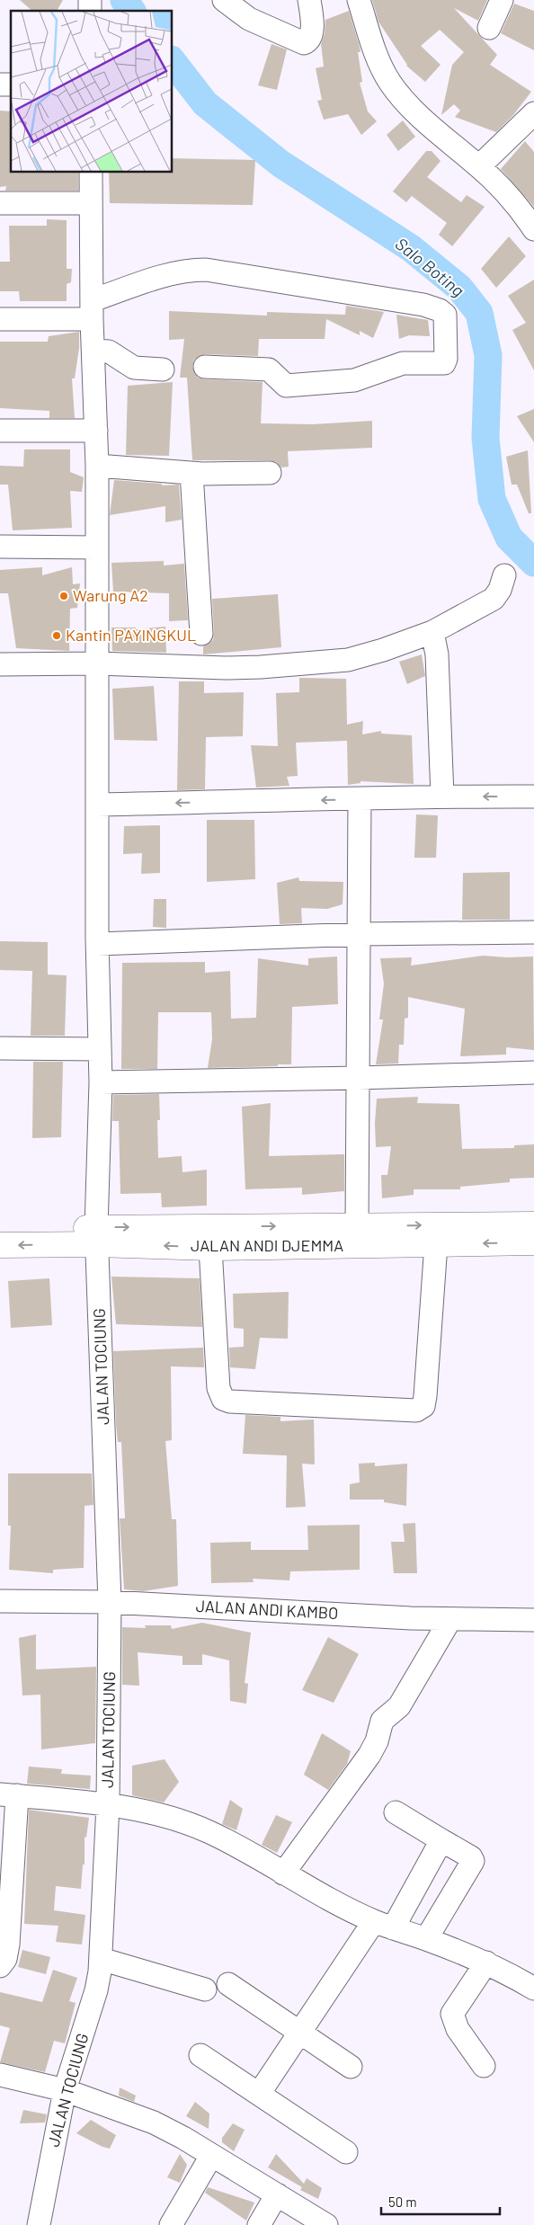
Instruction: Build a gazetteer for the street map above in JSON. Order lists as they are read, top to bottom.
{
  "streets": {
    "highway": ["JALAN ANDI DJEMMA"],
    "street": ["JALAN TOCIUNG", "JALAN ANDI KAMBO"]
  },
  "crossings": [
    ["JALAN ANDI DJEMMA", "JALAN TOCIUNG"],
    ["JALAN TOCIUNG", "JALAN ANDI KAMBO"]
  ],
  "water": ["Salo Boting"],
  "places": ["Warung A2", "Kantin PAYINGKUL"],
  "scale_bar": "50 m"
}
